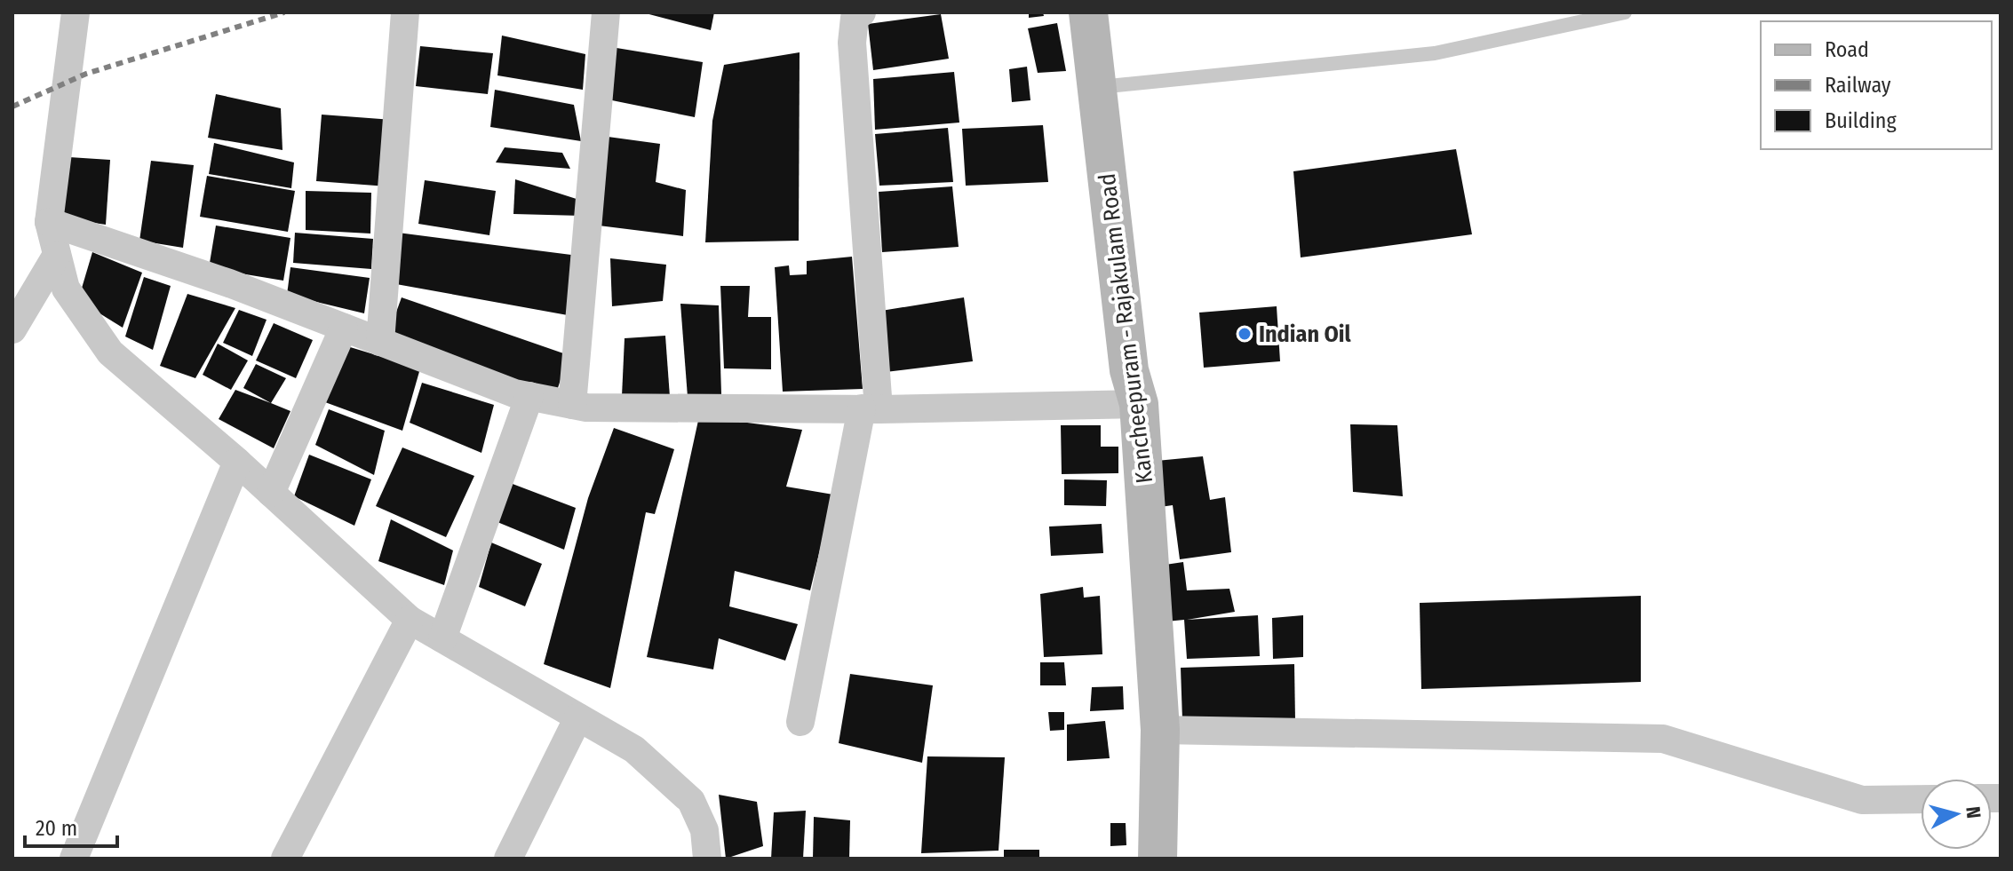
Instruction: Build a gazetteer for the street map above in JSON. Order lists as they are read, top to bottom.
{
  "streets": {
    "main road": ["Kancheepuram - Rajakulam Road"]
  },
  "places": ["Indian Oil"],
  "legend": ["Road", "Railway", "Building"],
  "scale_bar": "20 m",
  "north": "right"
}
